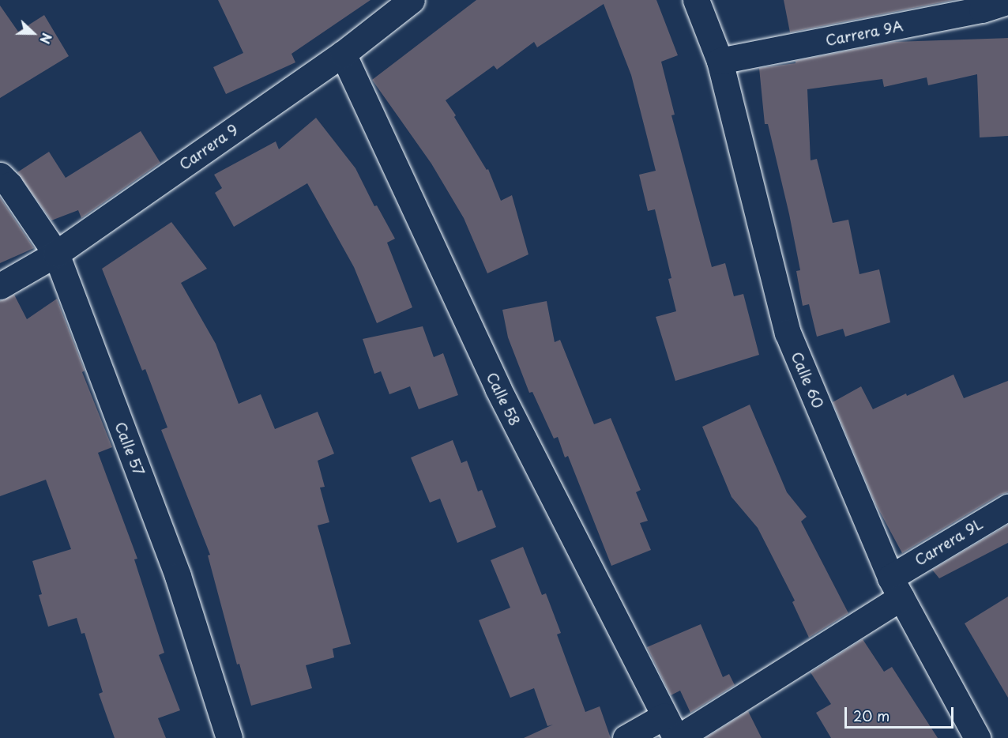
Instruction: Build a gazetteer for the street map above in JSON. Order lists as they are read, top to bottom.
{
  "streets": {
    "street": [
      "Carrera 9A",
      "Carrera 9",
      "Calle 60",
      "Calle 58",
      "Calle 57",
      "Carrera 9L"
    ]
  },
  "crossings": [
    ["Carrera 9A", "Calle 60"],
    ["Carrera 9", "Calle 58"],
    ["Carrera 9", "Calle 57"],
    ["Calle 60", "Carrera 9L"],
    ["Calle 58", "Carrera 9L"]
  ],
  "scale_bar": "20 m",
  "north": "right"
}
